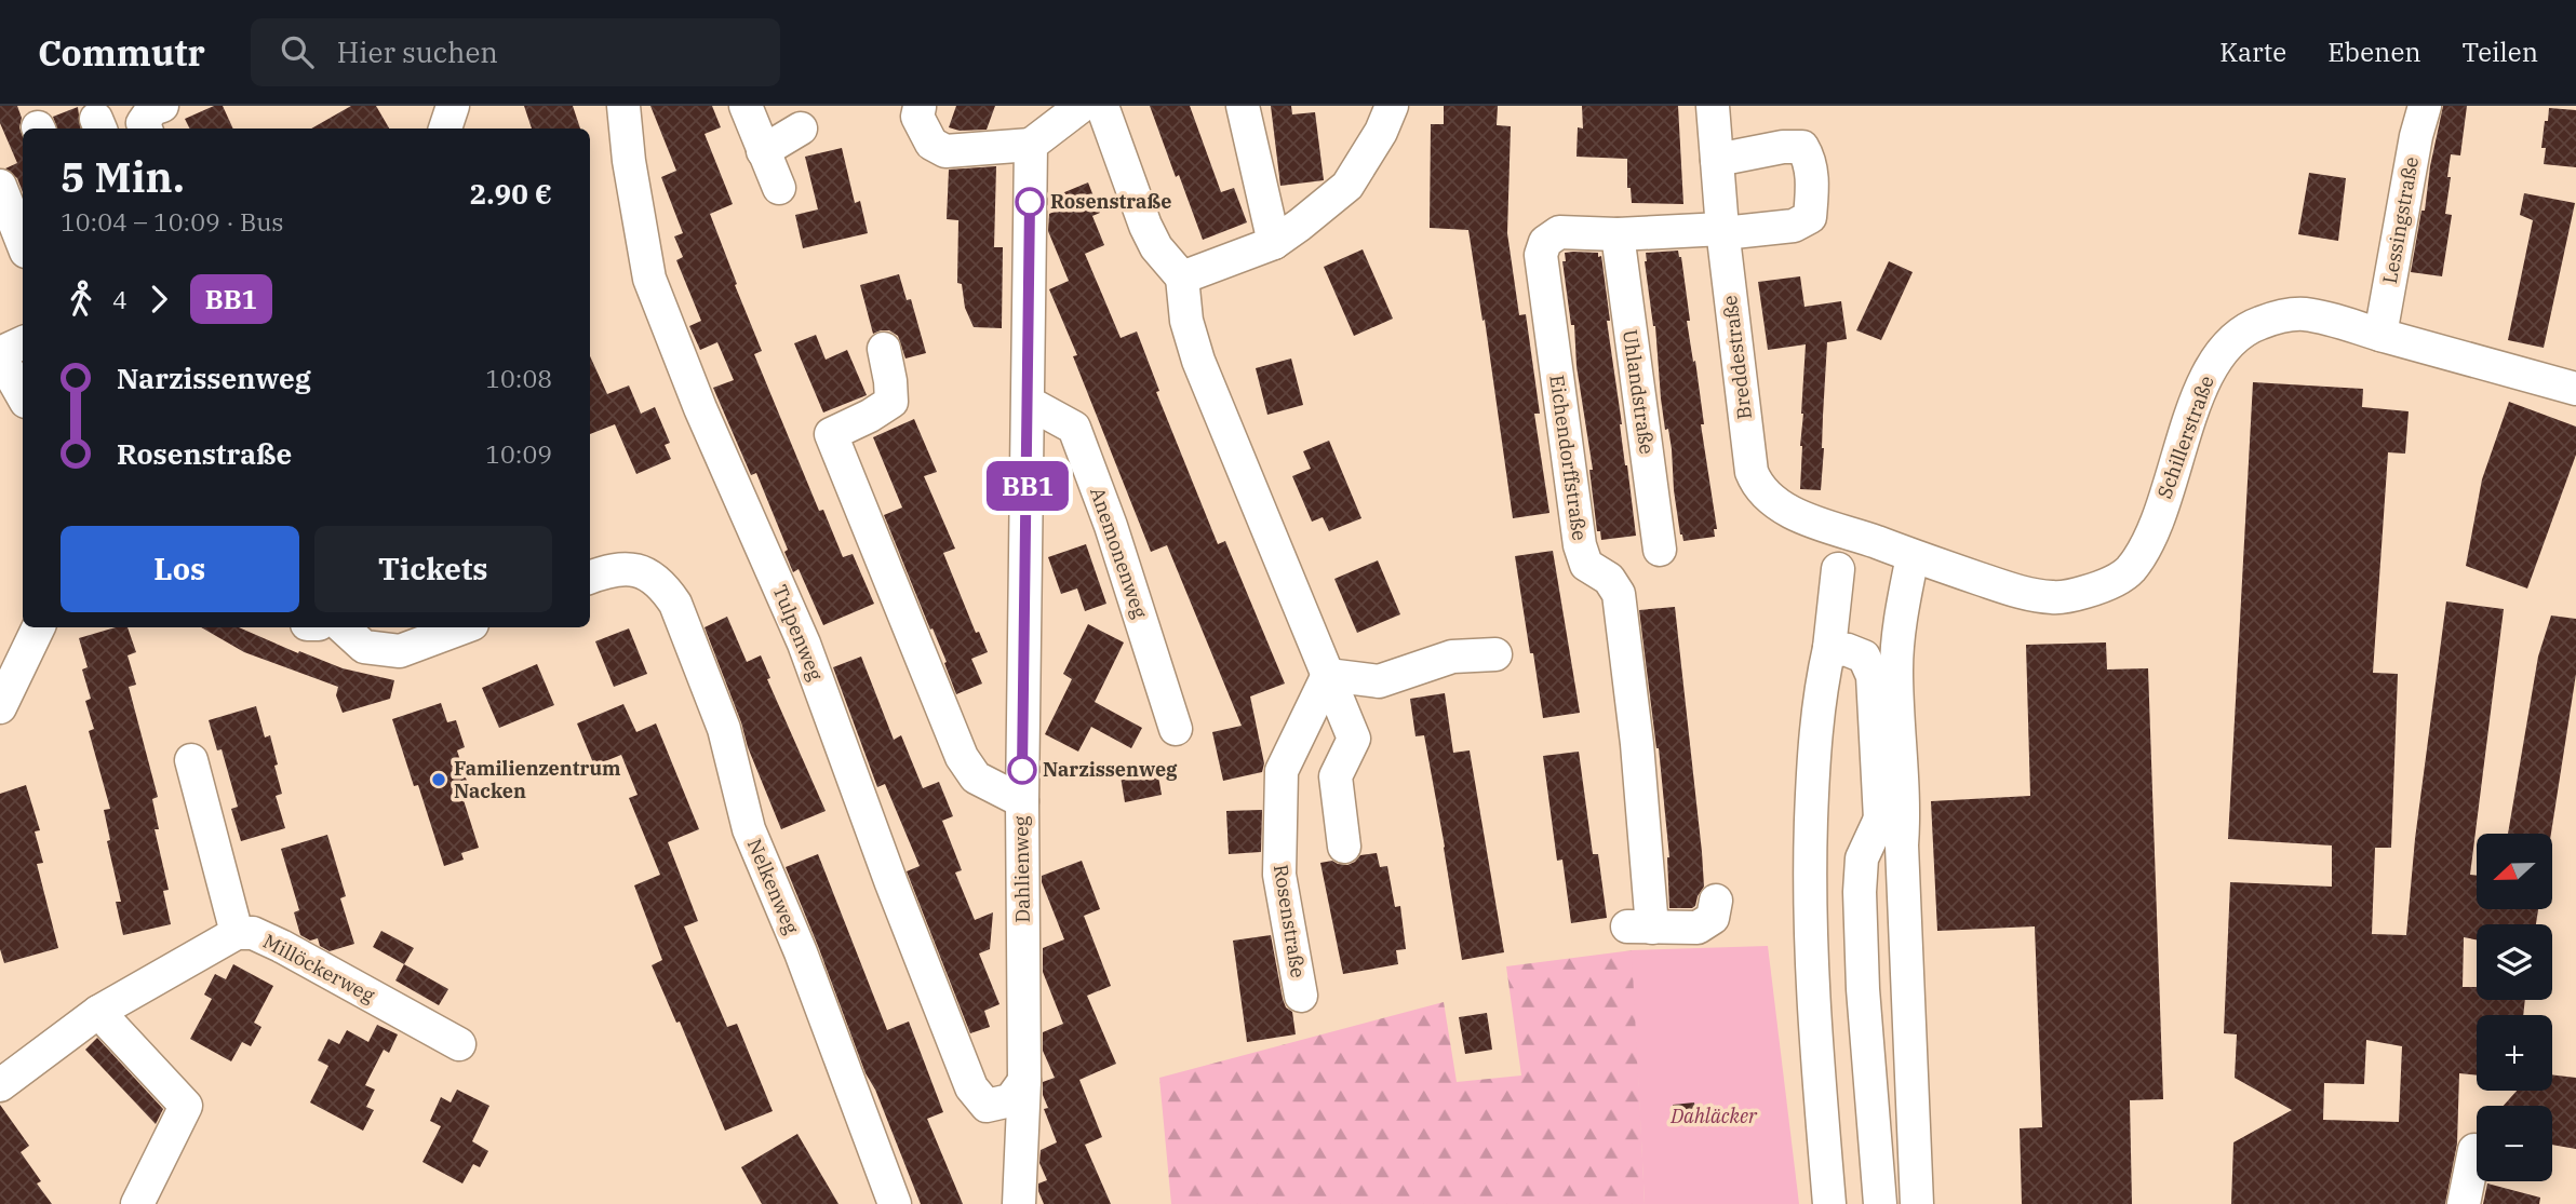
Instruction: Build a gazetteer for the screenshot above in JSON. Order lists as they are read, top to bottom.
{
  "streets": {
    "street": [
      "Lessingstraße",
      "Breddestraße",
      "Uhlandstraße",
      "Schillerstraße",
      "Eichendorffstraße",
      "Anemonenweg",
      "Tulpenweg",
      "Dahlienweg",
      "Nelkenweg",
      "Rosenstraße",
      "Millöckerweg"
    ]
  },
  "crossings": [
    ["Lessingstraße", "Schillerstraße"],
    ["Breddestraße", "Schillerstraße"],
    ["Breddestraße", "Eichendorffstraße"],
    ["Uhlandstraße", "Eichendorffstraße"],
    ["Anemonenweg", "Dahlienweg"],
    ["Tulpenweg", "Dahlienweg"]
  ],
  "parks": ["Dahläcker"],
  "places": ["Rosenstraße", "Narzissenweg", "Familienzentrum Nacken"],
  "lines": ["bus line BB1"],
  "north": "left",
  "page": {
    "header": "Commutr",
    "search": "Hier suchen",
    "nav": ["Karte", "Ebenen", "Teilen"],
    "on_map": "BB1",
    "heading": ["5 Min.", "10:04 – 10:09 · Bus", "2.90 €"],
    "legs": ["4", "BB1"],
    "list": [
      {
        "name": "Narzissenweg",
        "value": "10:08"
      },
      {
        "name": "Rosenstraße",
        "value": "10:09"
      }
    ],
    "buttons": ["Los", "Tickets"],
    "map_buttons": ["+", "−"]
  }
}
